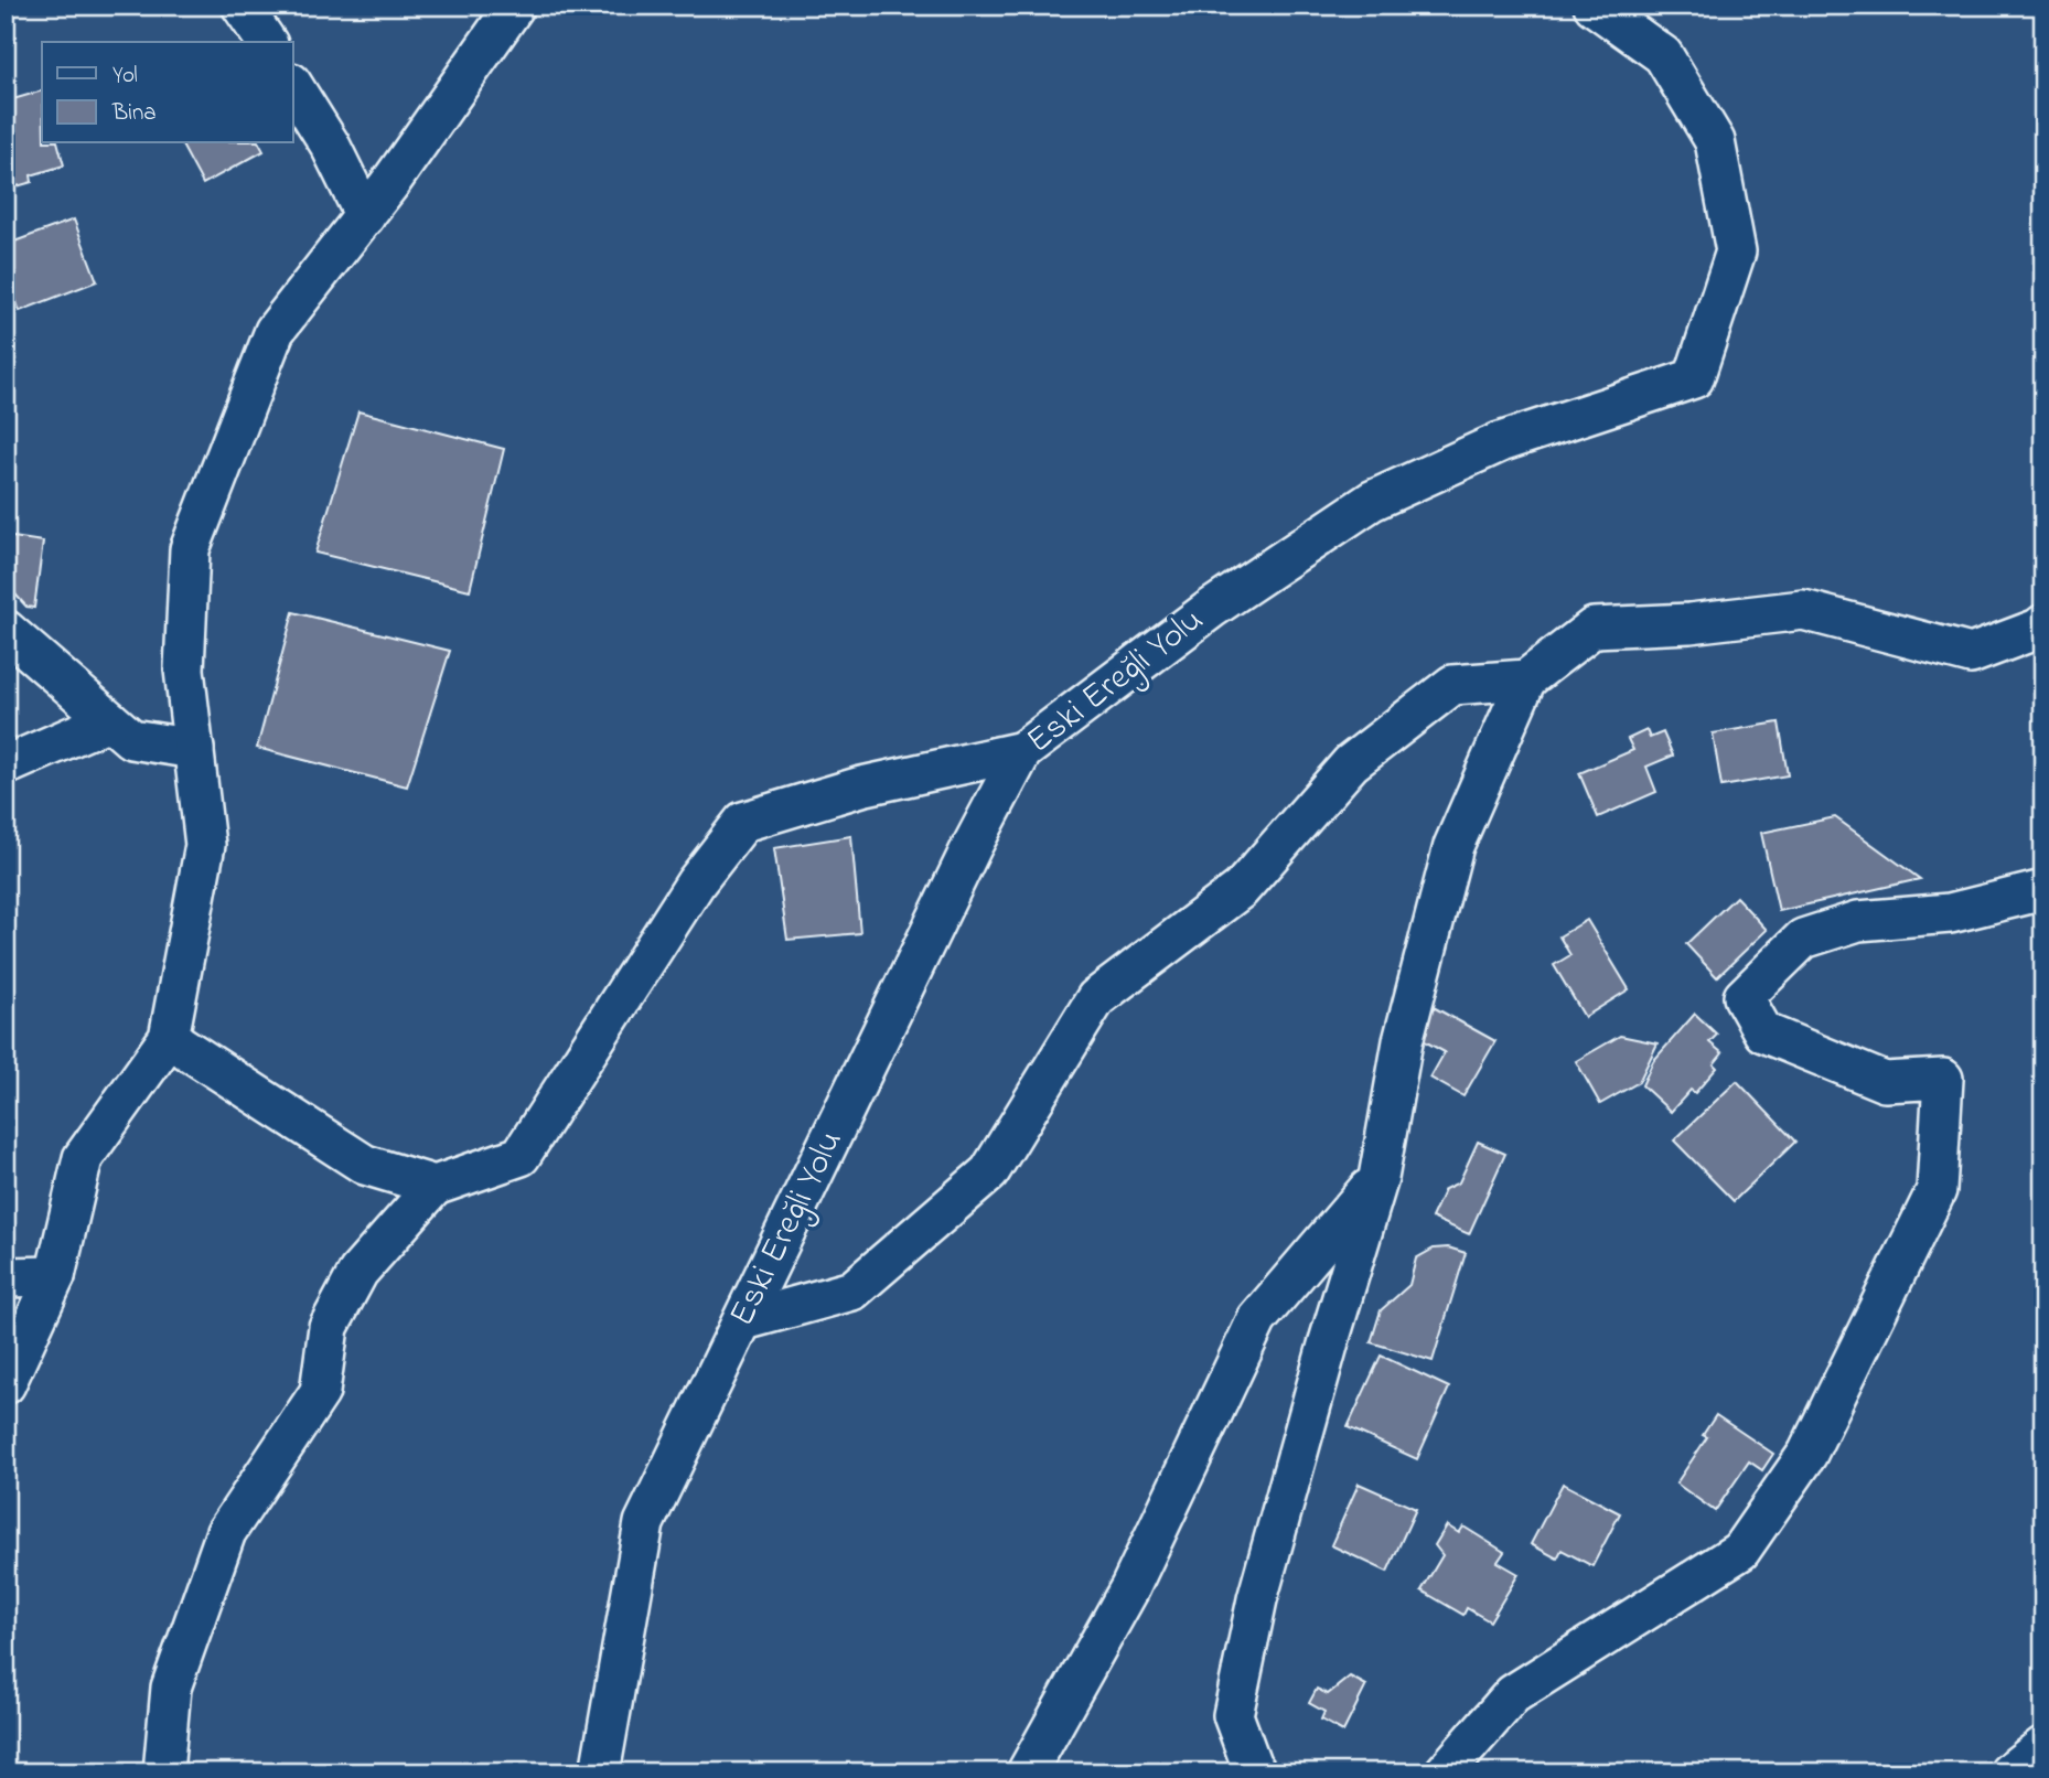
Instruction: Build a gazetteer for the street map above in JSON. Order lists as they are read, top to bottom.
{
  "streets": {
    "street": ["Eski Ereğli Yolu"]
  },
  "legend": ["Yol", "Bina"]
}
